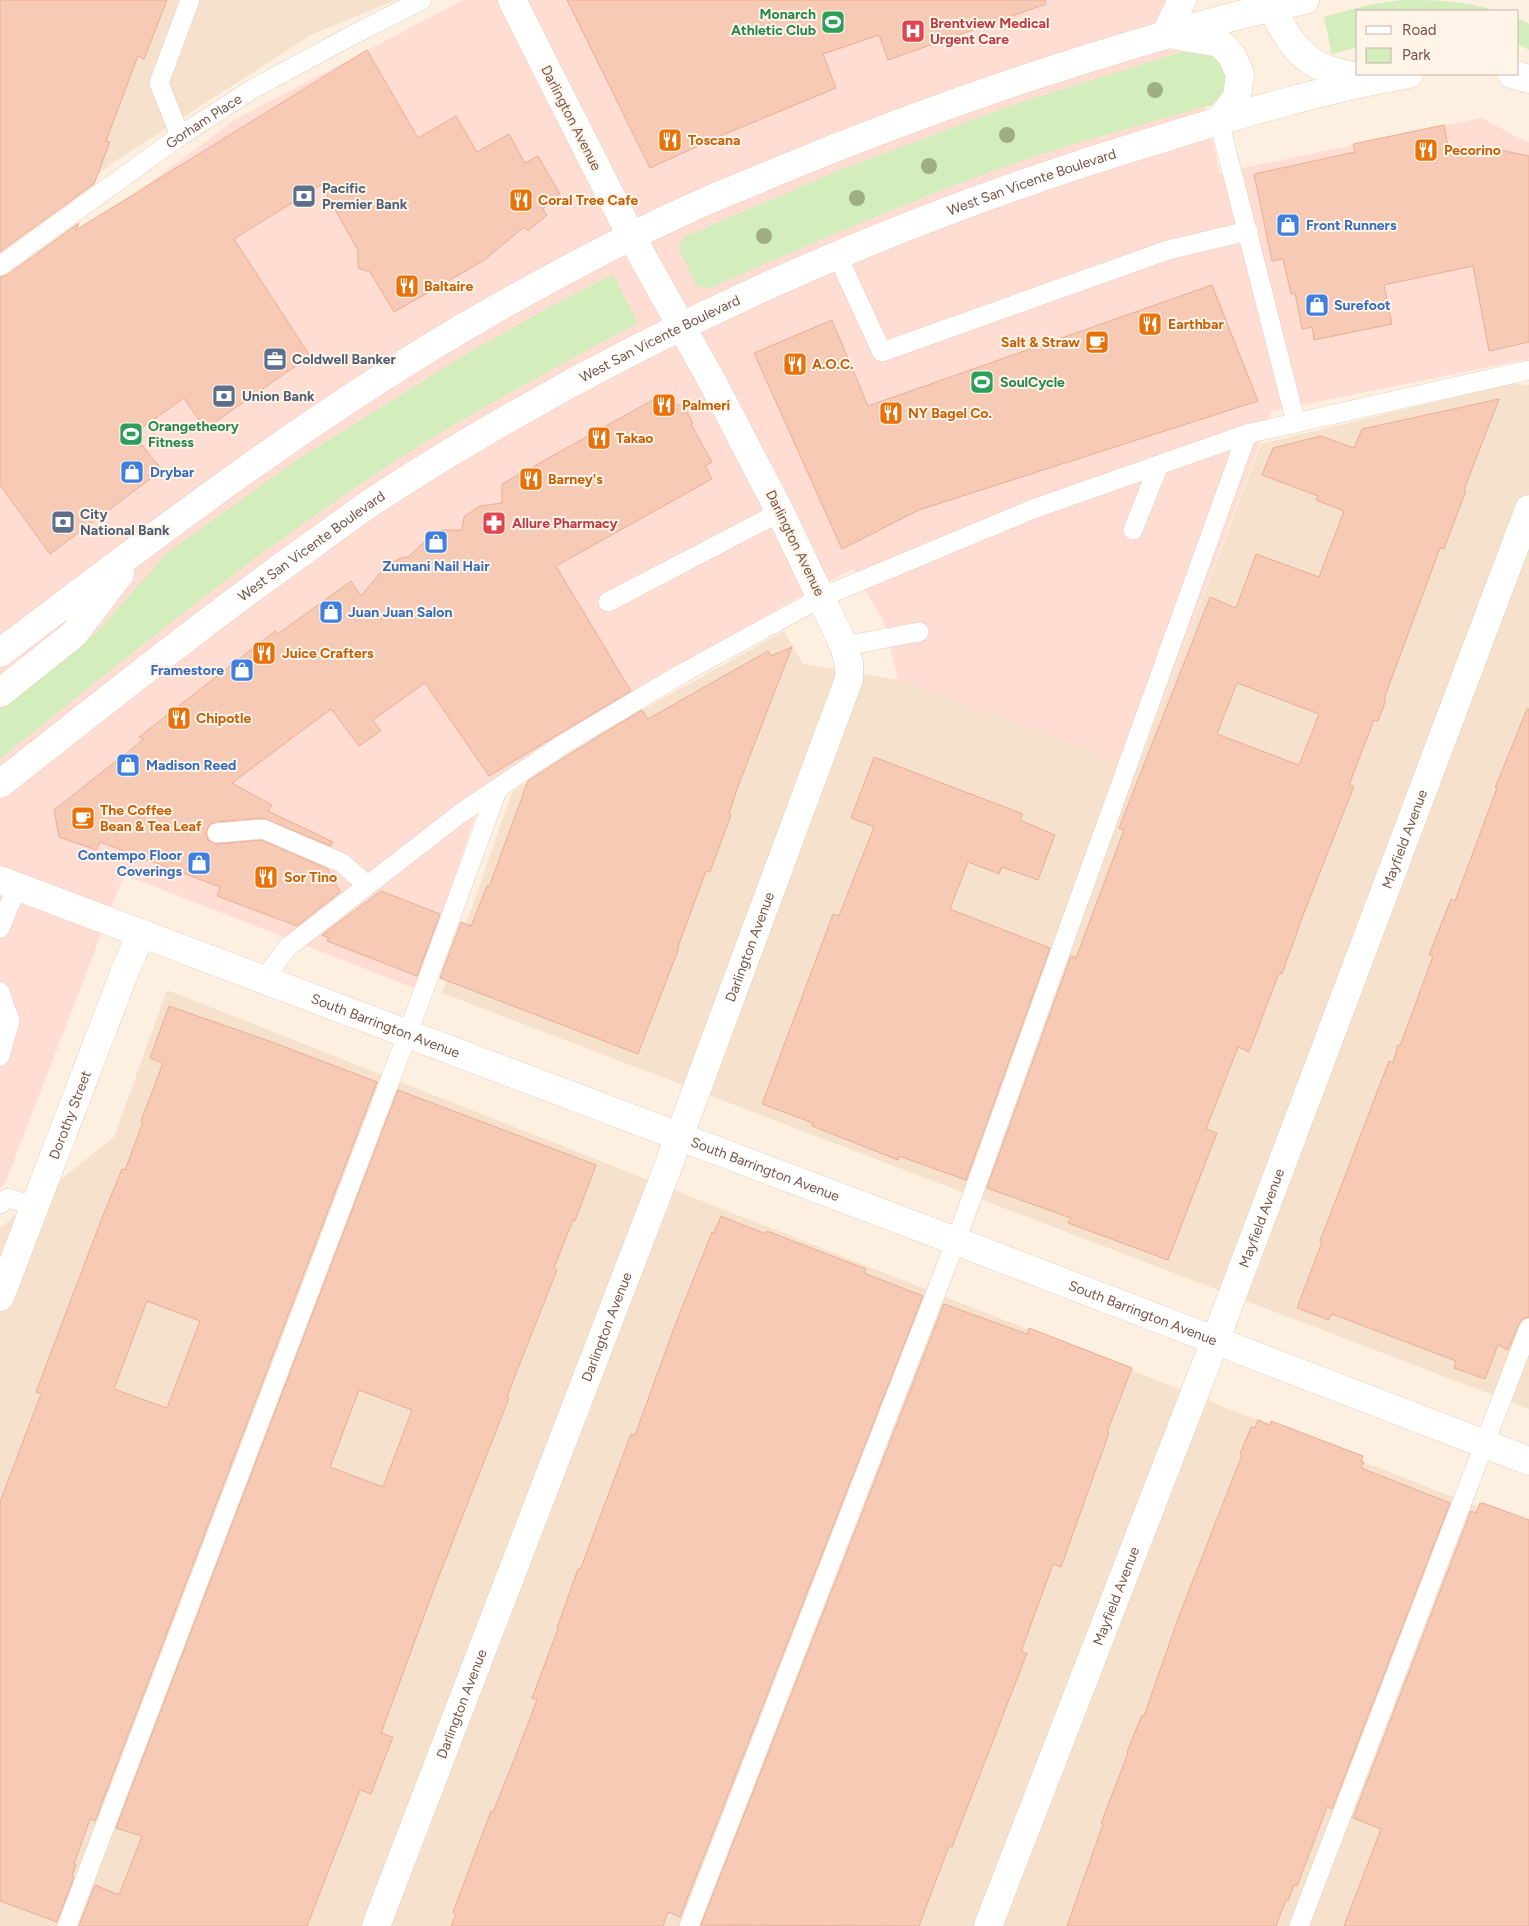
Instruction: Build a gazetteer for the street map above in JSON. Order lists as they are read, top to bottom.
{
  "streets": {
    "street": [
      "Darlington Avenue",
      "West San Vicente Boulevard",
      "Mayfield Avenue",
      "South Barrington Avenue",
      "Dorothy Street"
    ],
    "lane": ["Gorham Place"]
  },
  "crossings": [
    ["Darlington Avenue", "West San Vicente Boulevard"],
    ["Darlington Avenue", "South Barrington Avenue"],
    ["Mayfield Avenue", "South Barrington Avenue"],
    ["South Barrington Avenue", "Dorothy Street"]
  ],
  "places": {
    "sports": ["Monarch Athletic Club", "SoulCycle", "Orangetheory Fitness"],
    "hospital": ["Brentview Medical Urgent Care"],
    "restaurant": [
      "Toscana",
      "Pecorino",
      "Coral Tree Cafe",
      "Baltaire",
      "Earthbar",
      "A.O.C.",
      "Palmeri",
      "NY Bagel Co.",
      "Takao",
      "Barney's",
      "Juice Crafters",
      "Chipotle",
      "Sor Tino"
    ],
    "bank": ["Pacific Premier Bank", "Union Bank", "City National Bank"],
    "shop": [
      "Front Runners",
      "Surefoot",
      "Drybar",
      "Zumani Nail Hair",
      "Juan Juan Salon",
      "Framestore",
      "Madison Reed",
      "Contempo Floor Coverings"
    ],
    "cafe": ["Salt & Straw", "The Coffee Bean & Tea Leaf"],
    "office": ["Coldwell Banker"],
    "pharmacy": ["Allure Pharmacy"]
  },
  "legend": ["Road", "Park"]
}
